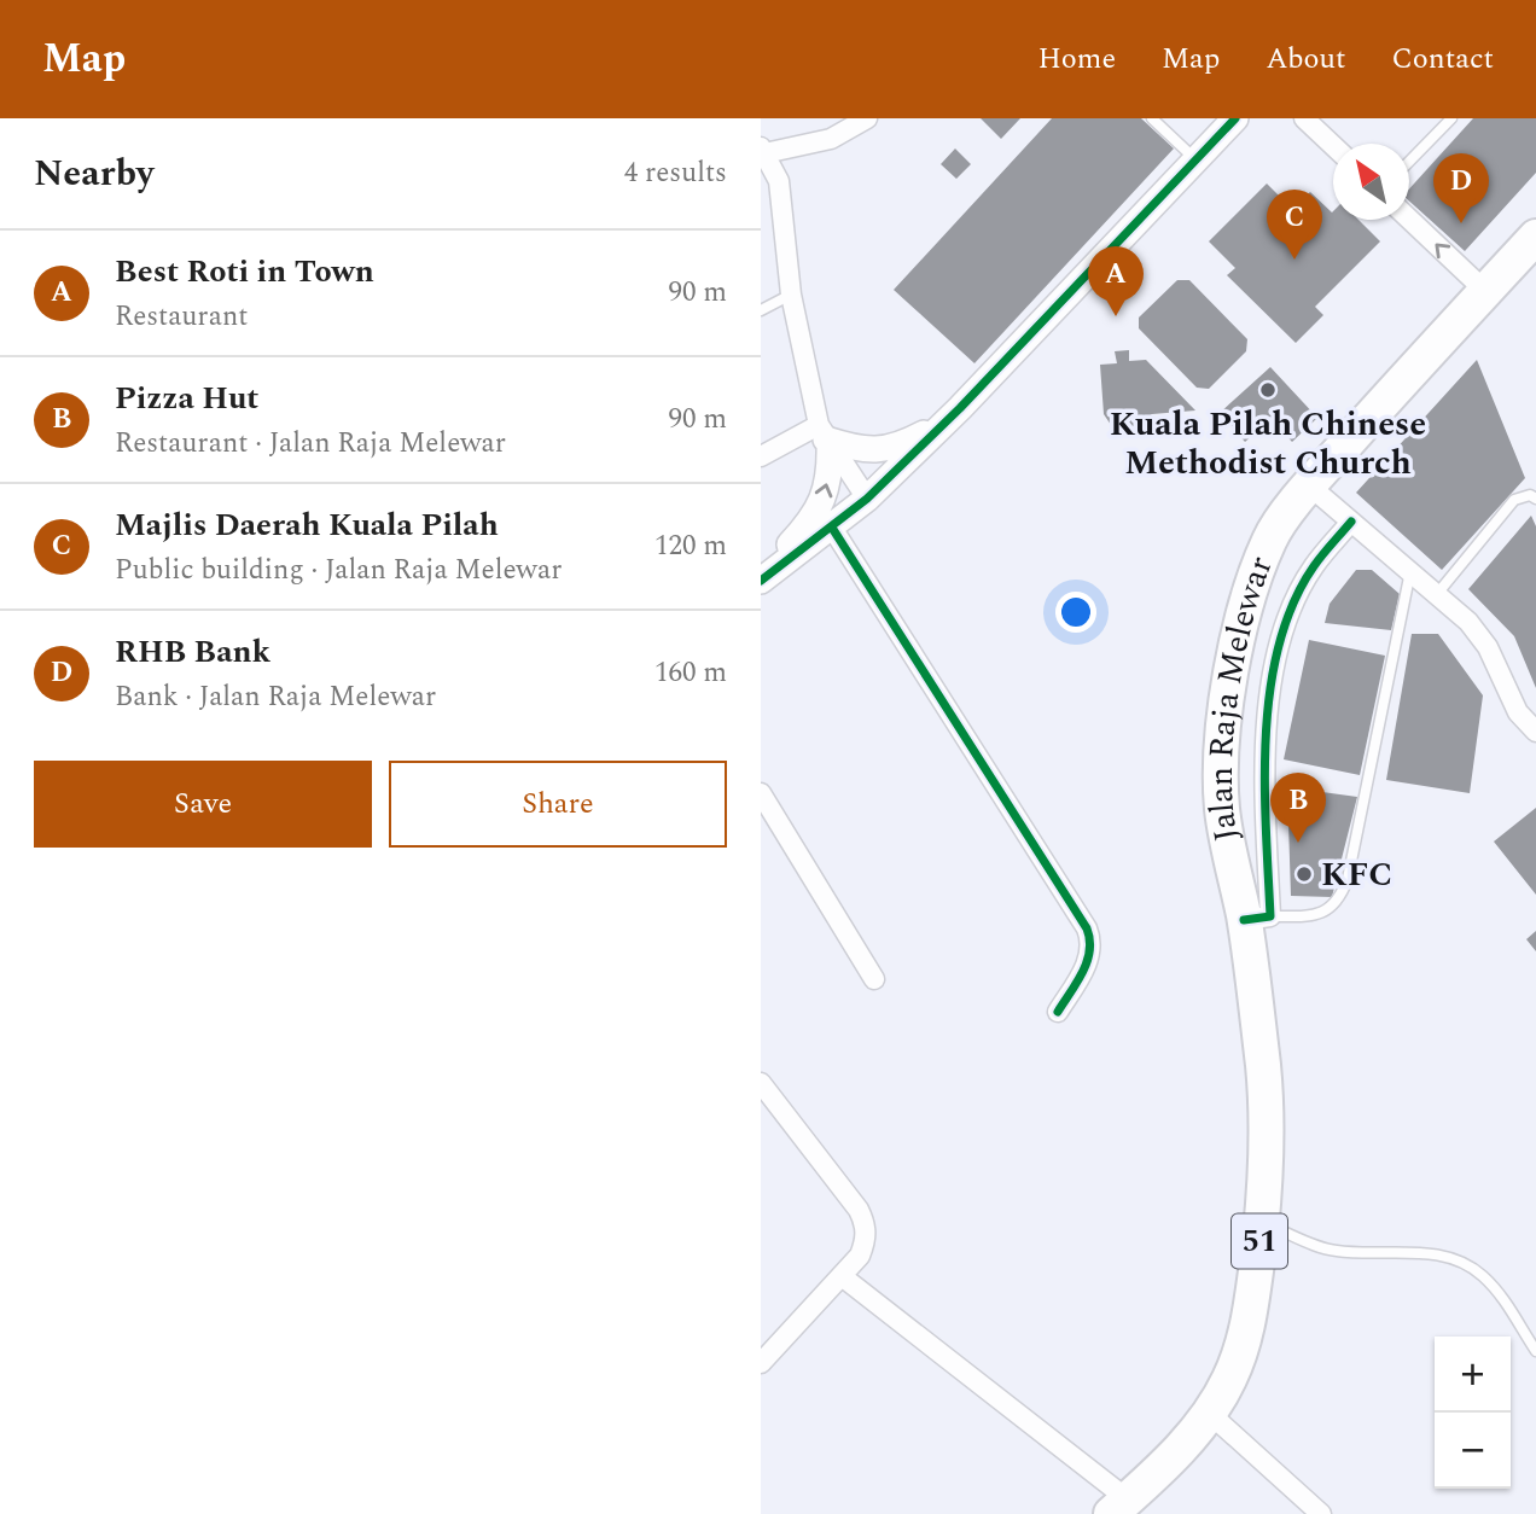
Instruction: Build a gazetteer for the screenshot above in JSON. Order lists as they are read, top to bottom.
{
  "streets": {
    "highway": ["Jalan Raja Melewar", "51"]
  },
  "places": ["Kuala Pilah Chinese Methodist Church", "KFC"],
  "north": "top left",
  "page": {
    "header": "Map",
    "nav": [
      "Home",
      "Map",
      "About",
      "Contact"
    ],
    "heading": ["Nearby", "4 results"],
    "pins": [
      "D",
      "C",
      "A",
      "B"
    ],
    "list": [
      {
        "mark": "A",
        "name": "Best Roti in Town",
        "note": "Restaurant",
        "value": "90 m"
      },
      {
        "mark": "B",
        "name": "Pizza Hut",
        "note": "Restaurant · Jalan Raja Melewar",
        "value": "90 m"
      },
      {
        "mark": "C",
        "name": "Majlis Daerah Kuala Pilah",
        "note": "Public building · Jalan Raja Melewar",
        "value": "120 m"
      },
      {
        "mark": "D",
        "name": "RHB Bank",
        "note": "Bank · Jalan Raja Melewar",
        "value": "160 m"
      }
    ],
    "buttons": ["Save", "Share"],
    "map_buttons": ["+", "−"]
  }
}
